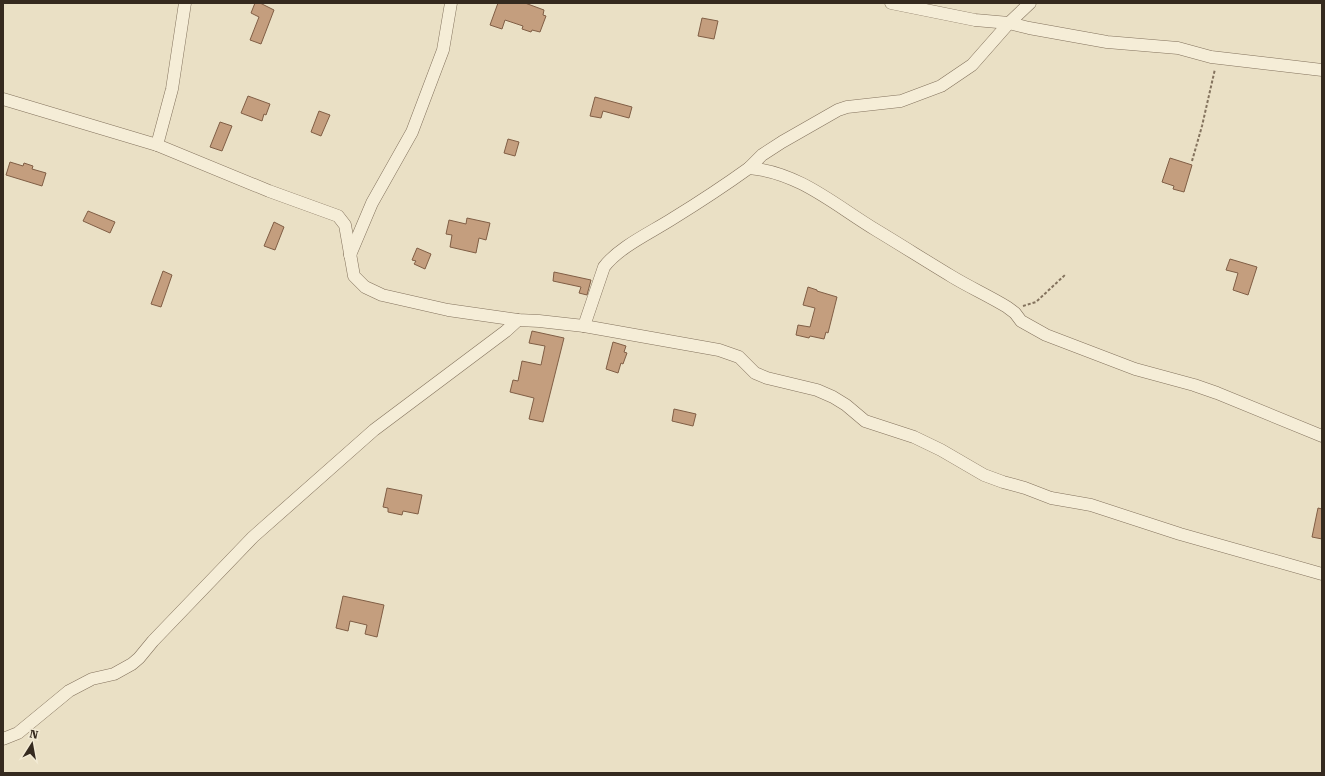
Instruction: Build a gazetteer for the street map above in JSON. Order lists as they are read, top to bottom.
{
  "north": "top"
}
